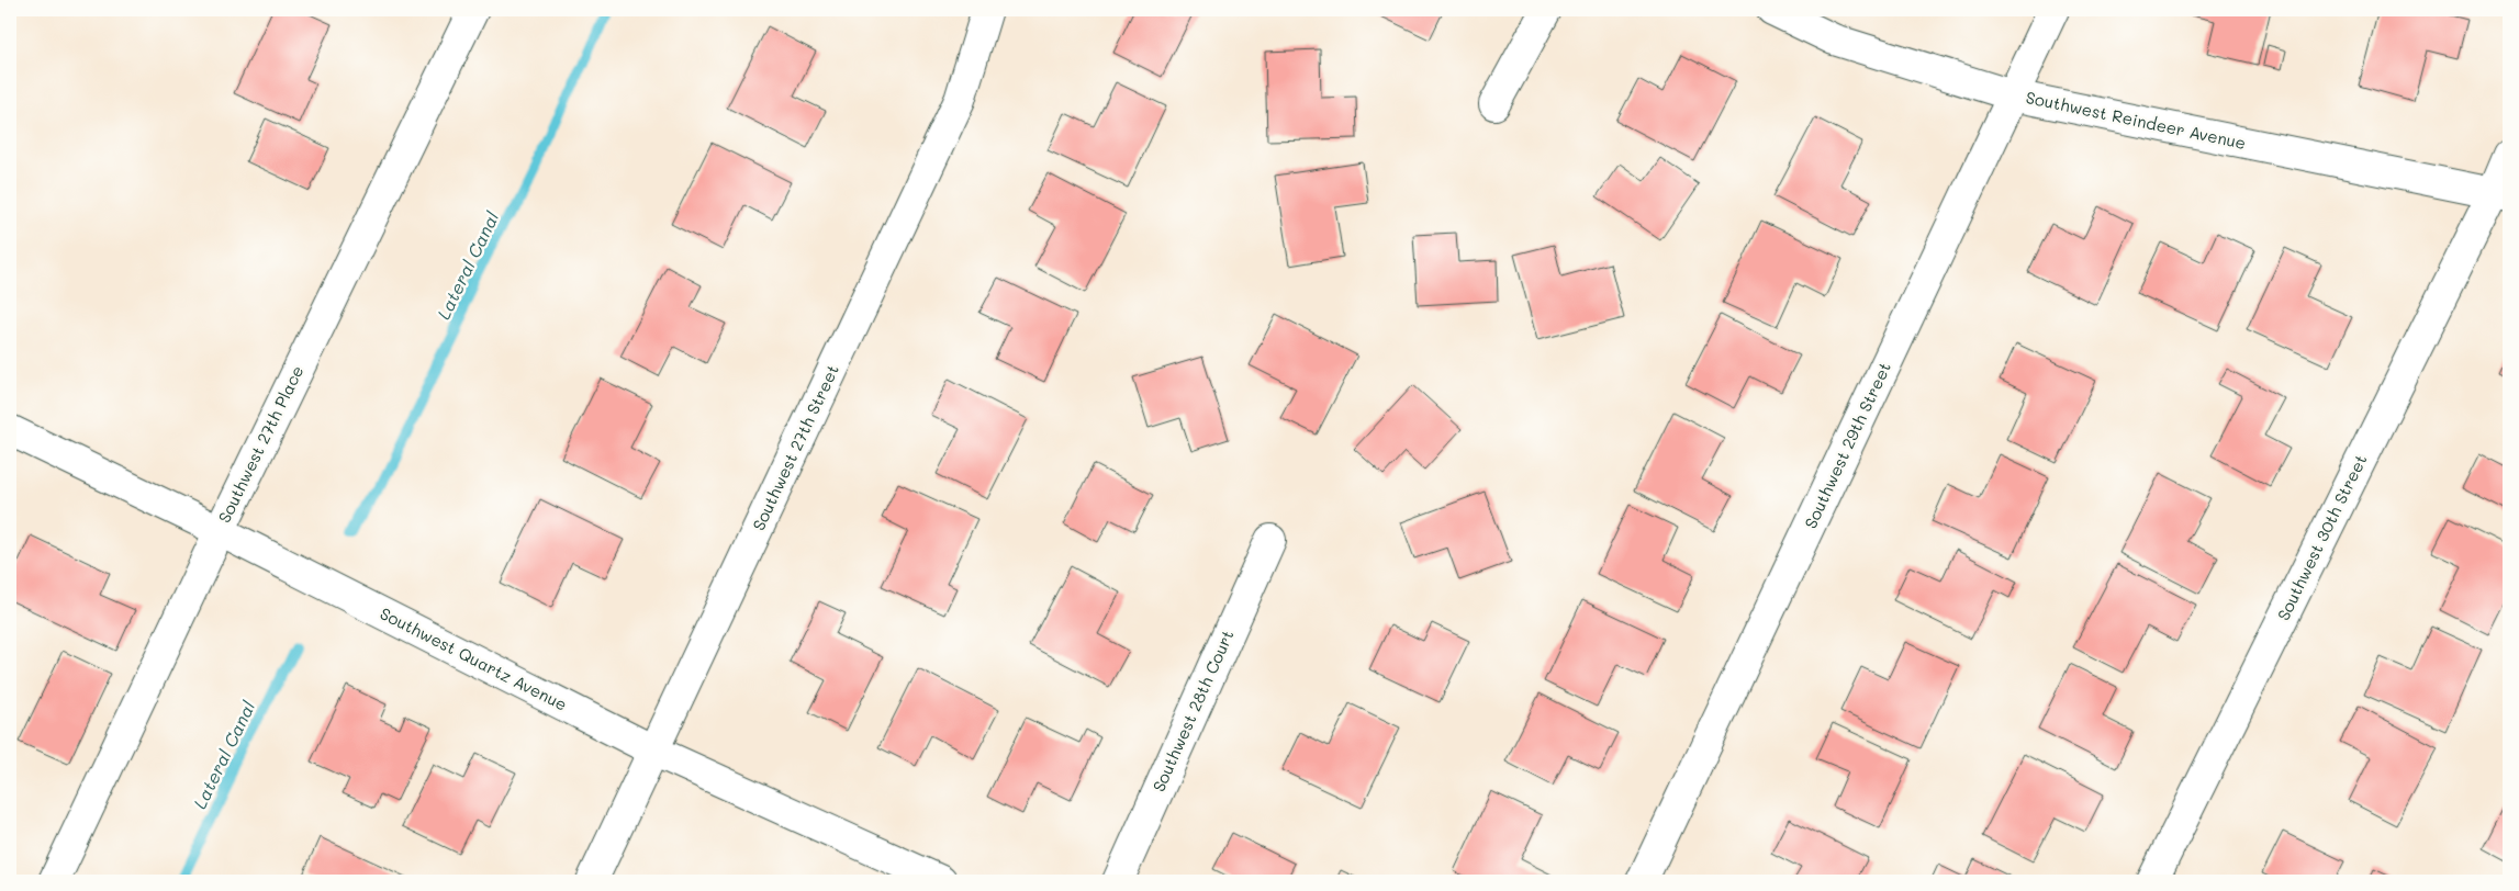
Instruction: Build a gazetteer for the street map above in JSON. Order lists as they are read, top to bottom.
{
  "streets": {
    "street": [
      "Southwest Reindeer Avenue",
      "Southwest 27th Place",
      "Southwest 29th Street",
      "Southwest 27th Street",
      "Southwest 30th Street",
      "Southwest Quartz Avenue",
      "Southwest 28th Court"
    ]
  },
  "crossings": [
    ["Southwest Reindeer Avenue", "Southwest 29th Street"],
    ["Southwest Reindeer Avenue", "Southwest 30th Street"],
    ["Southwest 27th Place", "Southwest Quartz Avenue"],
    ["Southwest 27th Street", "Southwest Quartz Avenue"]
  ],
  "water": ["Lateral Canal"]
}
